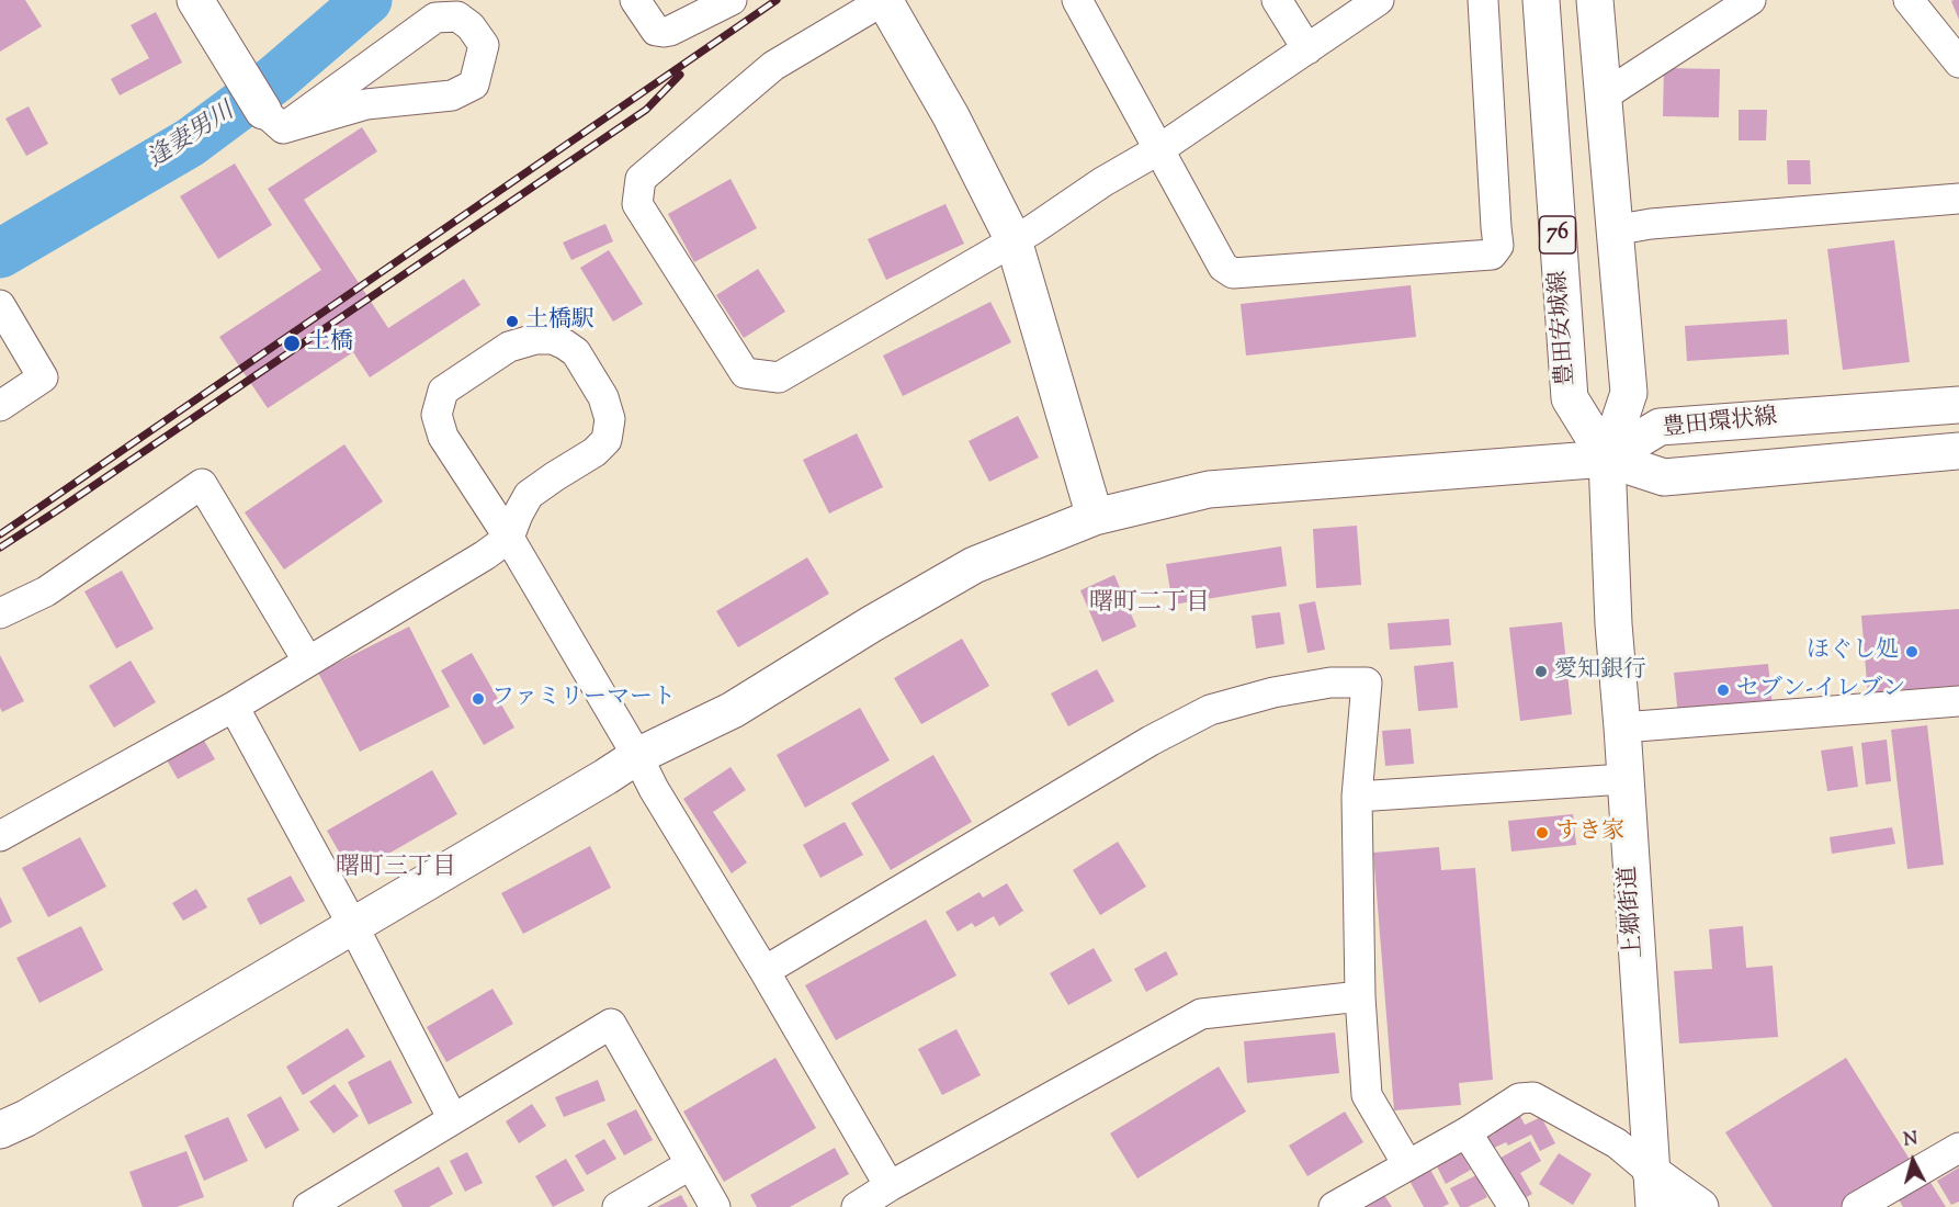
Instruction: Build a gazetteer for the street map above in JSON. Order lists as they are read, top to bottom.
{
  "streets": {
    "street": [
      "76",
      "豊田安城線",
      "豊田環状線",
      "上郷街道"
    ]
  },
  "crossings": [
    ["76", "豊田安城線"],
    ["76", "豊田環状線"],
    ["76", "上郷街道"],
    ["豊田安城線", "豊田環状線"],
    ["豊田安城線", "上郷街道"],
    ["豊田環状線", "上郷街道"]
  ],
  "districts": ["曙町二丁目", "曙町三丁目"],
  "water": ["逢妻男川"],
  "places": [
    "土橋駅",
    "土橋",
    "ほぐし処",
    "愛知銀行",
    "セブン-イレブン",
    "ファミリーマート",
    "すき家"
  ],
  "north": "top"
}
